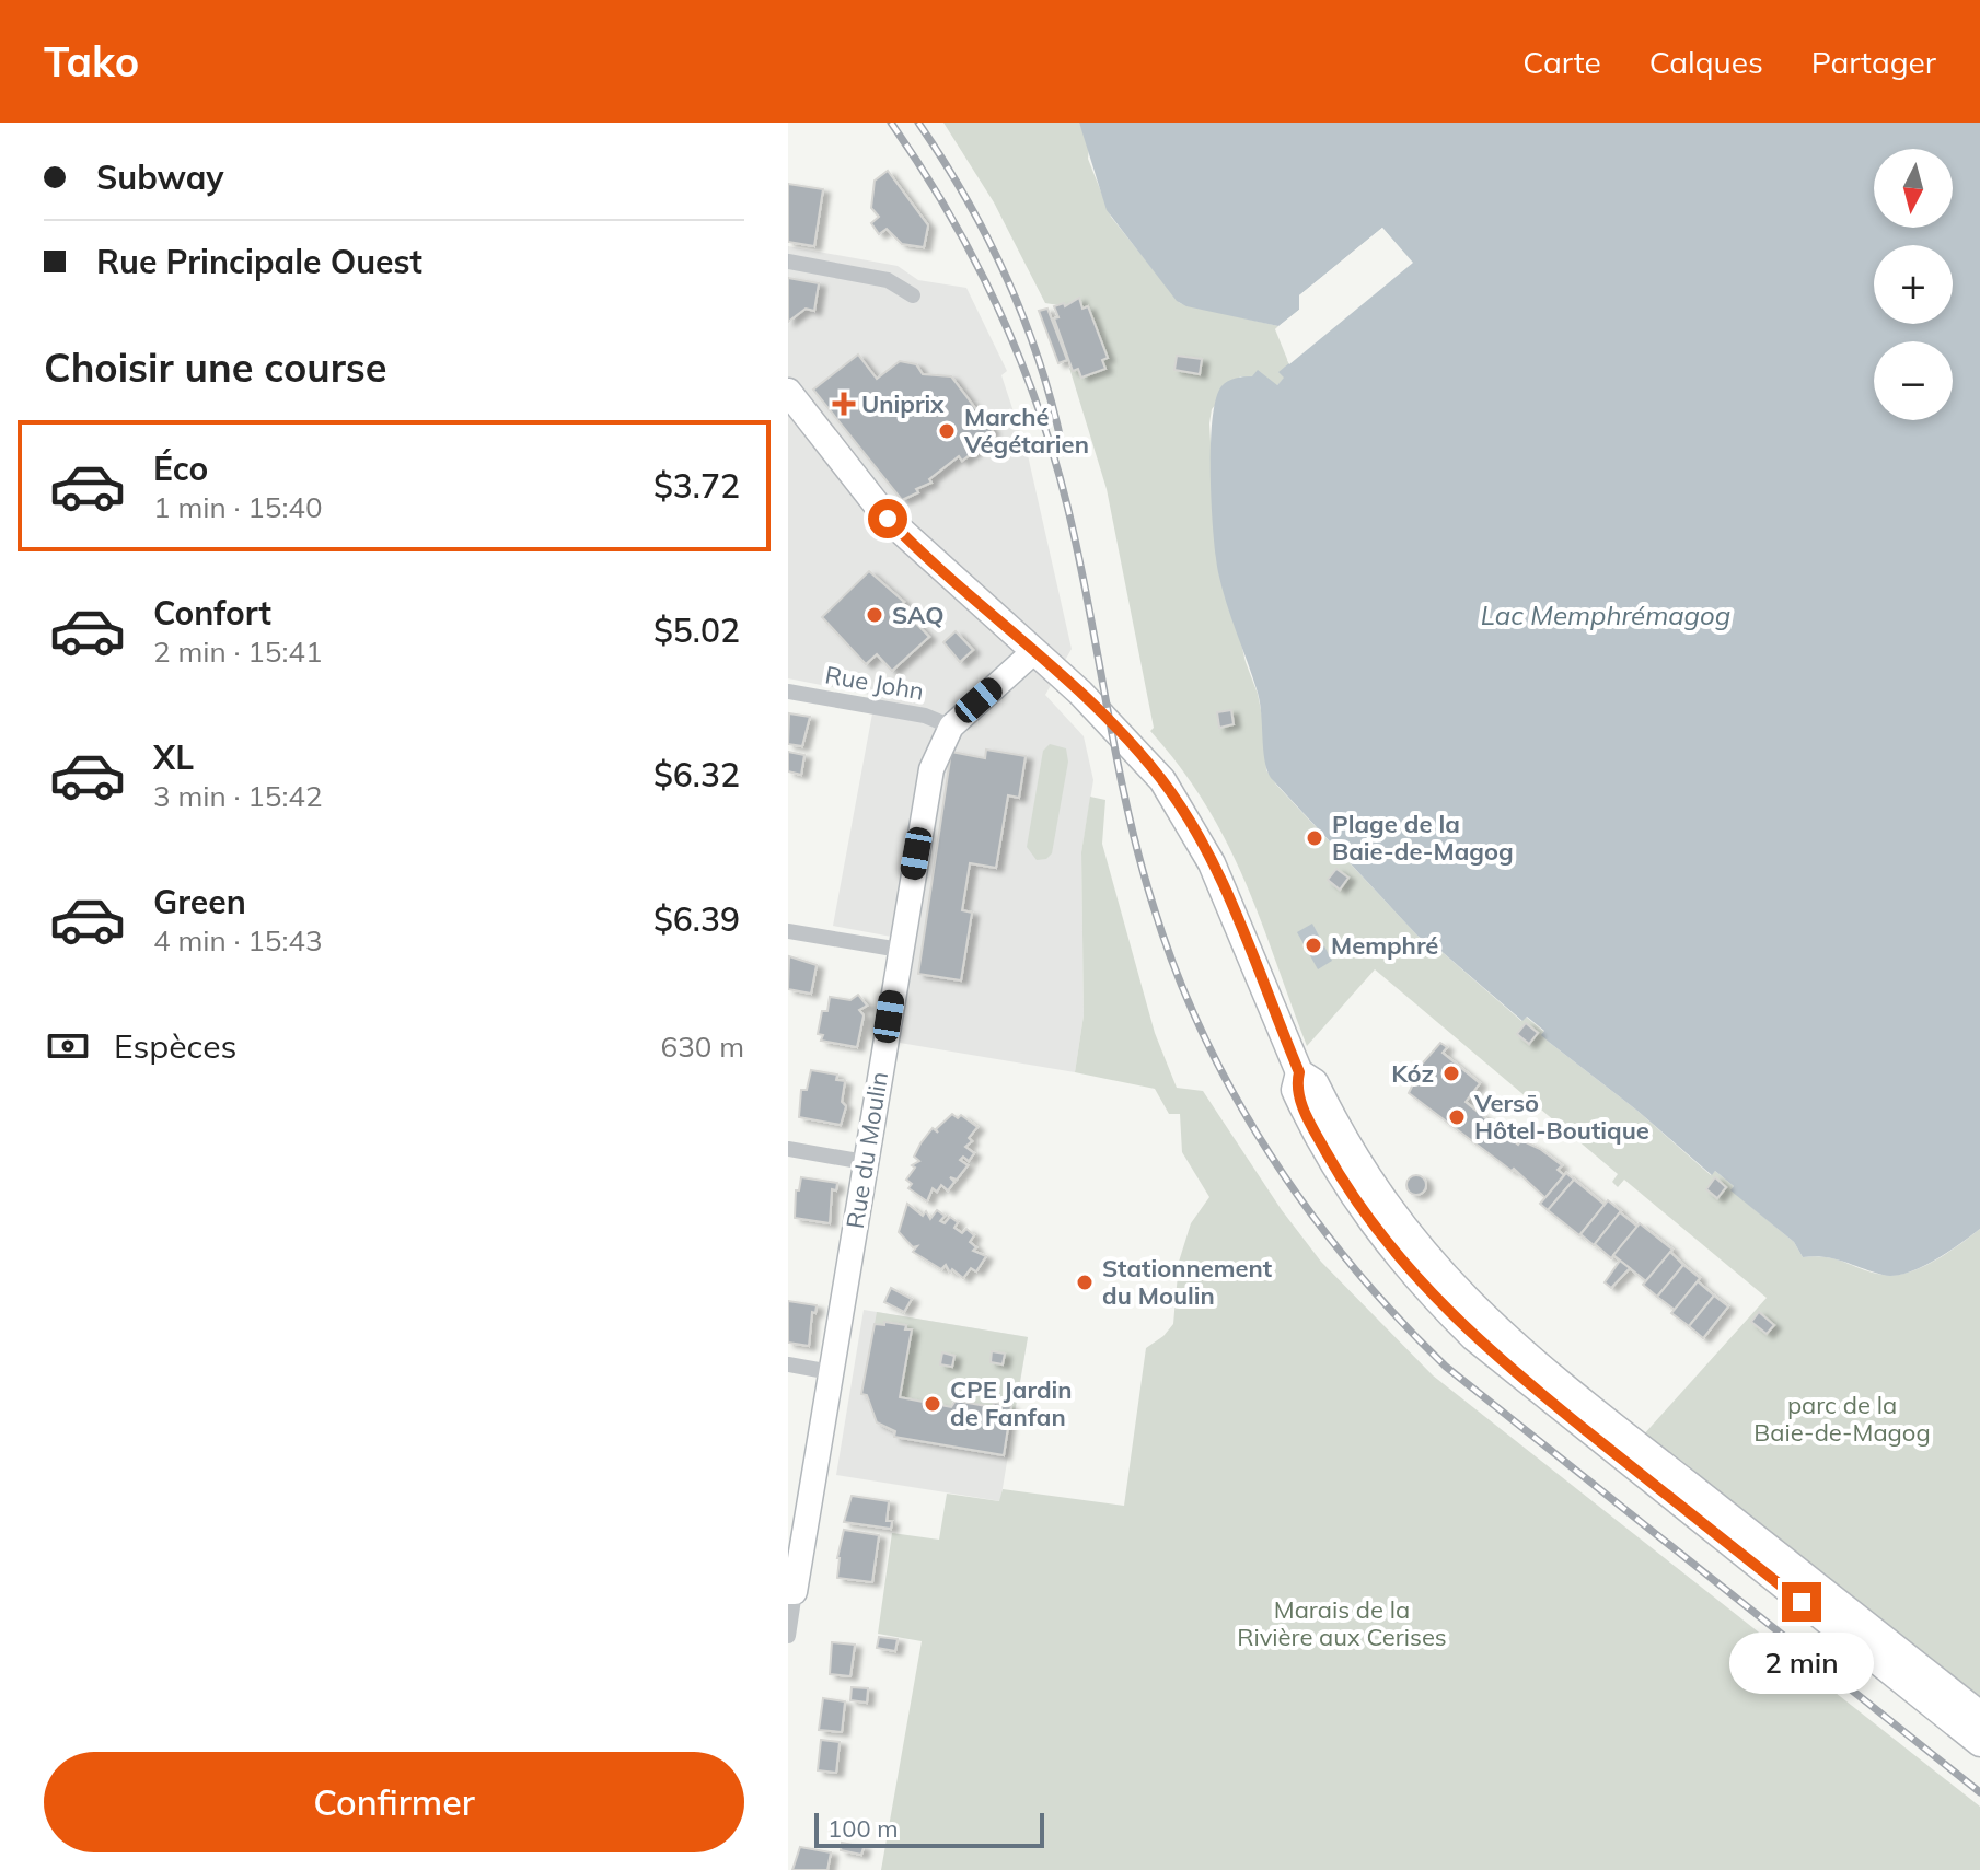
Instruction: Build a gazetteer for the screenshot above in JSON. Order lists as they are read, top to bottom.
{
  "streets": {
    "street": ["Rue John", "Rue du Moulin"]
  },
  "crossings": [
    ["Rue John", "Rue du Moulin"]
  ],
  "water": ["Lac Memphrémagog"],
  "parks": ["parc de la Baie-de-Magog", "Marais de la Rivière aux Cerises"],
  "places": {
    "health": ["Uniprix"],
    "other": [
      "Marché Végétarien",
      "SAQ",
      "Plage de la Baie-de-Magog",
      "Memphré",
      "Kóz",
      "Versō Hôtel-Boutique",
      "Stationnement du Moulin",
      "CPE Jardin de Fanfan"
    ]
  },
  "scale_bar": "100 m",
  "north": "bottom",
  "page": {
    "header": "Tako",
    "nav": ["Carte", "Calques", "Partager"],
    "banner": ["Subway", "Rue Principale Ouest"],
    "map_buttons": ["+", "−"],
    "heading": "Choisir une course",
    "list": [
      {
        "name": "Éco",
        "note": "1 min · 15:40",
        "value": "$3.72"
      },
      {
        "name": "Confort",
        "note": "2 min · 15:41",
        "value": "$5.02"
      },
      {
        "name": "XL",
        "note": "3 min · 15:42",
        "value": "$6.32"
      },
      {
        "name": "Green",
        "note": "4 min · 15:43",
        "value": "$6.39"
      }
    ],
    "pay": ["Espèces", "630 m"],
    "bubble": "2 min",
    "buttons": "Confirmer",
    "scale": "100 m"
  }
}
